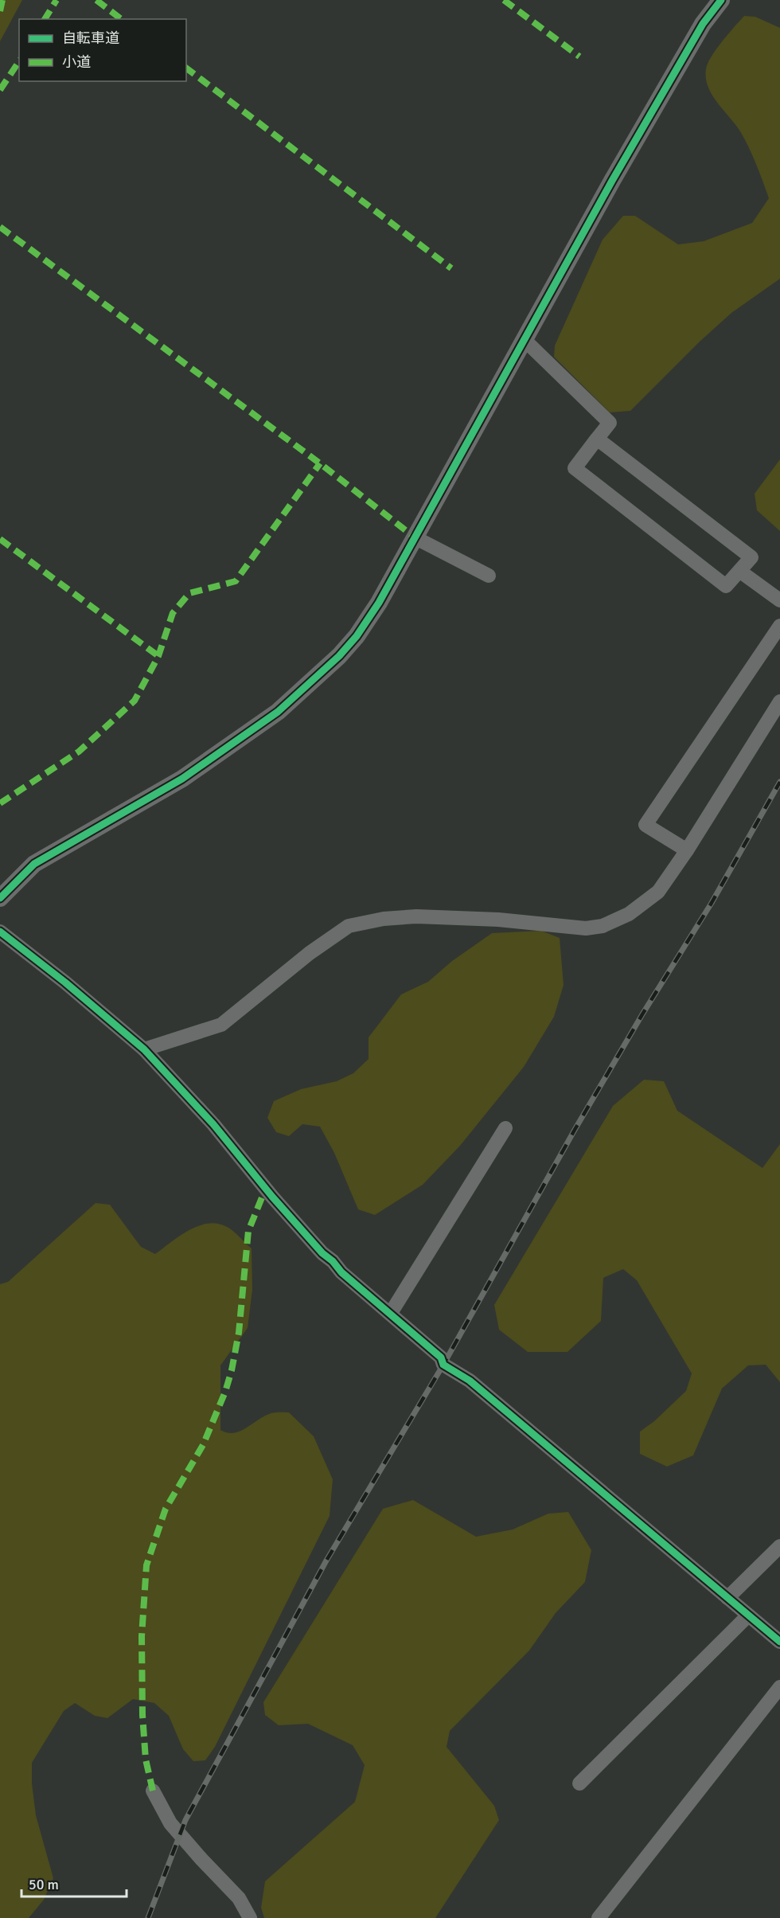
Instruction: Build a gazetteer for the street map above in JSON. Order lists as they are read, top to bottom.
{
  "legend": ["自転車道", "小道"],
  "scale_bar": "50 m"
}
